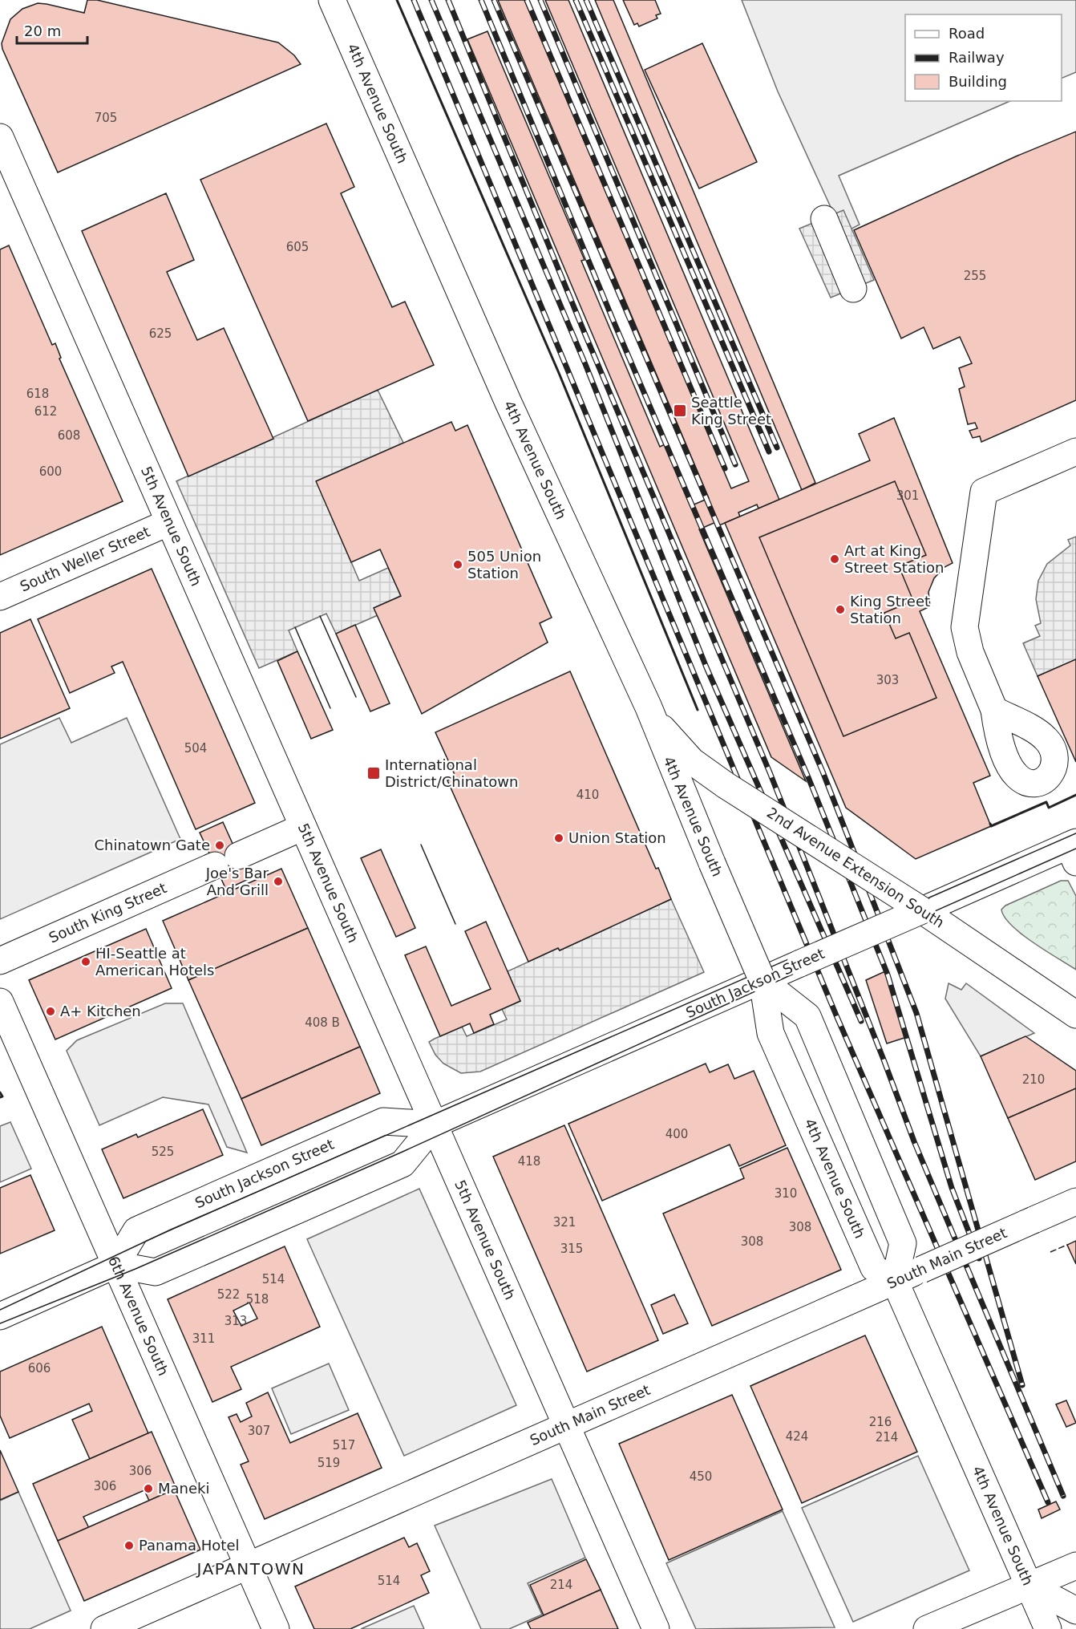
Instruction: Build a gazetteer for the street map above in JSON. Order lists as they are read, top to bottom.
{
  "streets": {
    "main road": [
      "4th Avenue South",
      "5th Avenue South",
      "South Weller Street",
      "2nd Avenue Extension South",
      "South King Street",
      "South Jackson Street",
      "South Main Street",
      "6th Avenue South"
    ]
  },
  "crossings": [
    ["4th Avenue South", "2nd Avenue Extension South"],
    ["4th Avenue South", "South Jackson Street"],
    ["4th Avenue South", "South Main Street"],
    ["5th Avenue South", "South Weller Street"],
    ["5th Avenue South", "South King Street"],
    ["5th Avenue South", "South Jackson Street"],
    ["5th Avenue South", "South Main Street"],
    ["2nd Avenue Extension South", "South Jackson Street"],
    ["South Jackson Street", "6th Avenue South"],
    ["South Main Street", "6th Avenue South"]
  ],
  "districts": ["JAPANTOWN"],
  "places": {
    "transit": ["Seattle King Street", "International District/Chinatown"],
    "other": [
      "Art at King Street Station",
      "505 Union Station",
      "King Street Station",
      "Union Station",
      "Chinatown Gate",
      "Joe's Bar And Grill",
      "HI-Seattle at American Hotels",
      "A+ Kitchen",
      "Maneki",
      "Panama Hotel"
    ]
  },
  "house_numbers": [
    "705",
    "605",
    "255",
    "625",
    "618",
    "612",
    "608",
    "600",
    "301",
    "303",
    "504",
    "410",
    "408 B",
    "210",
    "400",
    "525",
    "418",
    "310",
    "321",
    "308",
    "308",
    "315",
    "514",
    "522",
    "518",
    "313",
    "311",
    "606",
    "216",
    "307",
    "424",
    "214",
    "517",
    "519",
    "306",
    "450",
    "306",
    "514",
    "214"
  ],
  "legend": ["Road", "Railway", "Building"],
  "scale_bar": "20 m"
}
